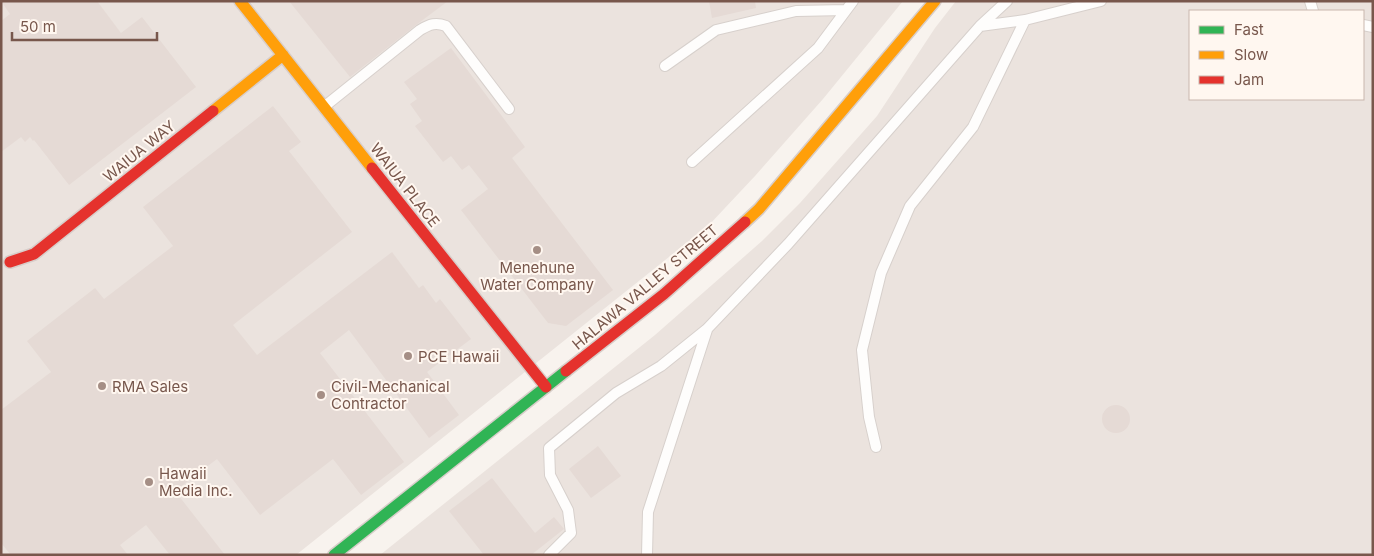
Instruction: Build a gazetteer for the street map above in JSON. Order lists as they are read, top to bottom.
{
  "streets": {
    "street": ["WAIUA WAY", "WAIUA PLACE", "HALAWA VALLEY STREET"]
  },
  "crossings": [
    ["WAIUA WAY", "WAIUA PLACE"],
    ["WAIUA PLACE", "HALAWA VALLEY STREET"]
  ],
  "places": [
    "Menehune Water Company",
    "PCE Hawaii",
    "RMA Sales",
    "Civil-Mechanical Contractor",
    "Hawaii Media Inc."
  ],
  "legend": ["Fast", "Slow", "Jam"],
  "scale_bar": "50 m"
}
